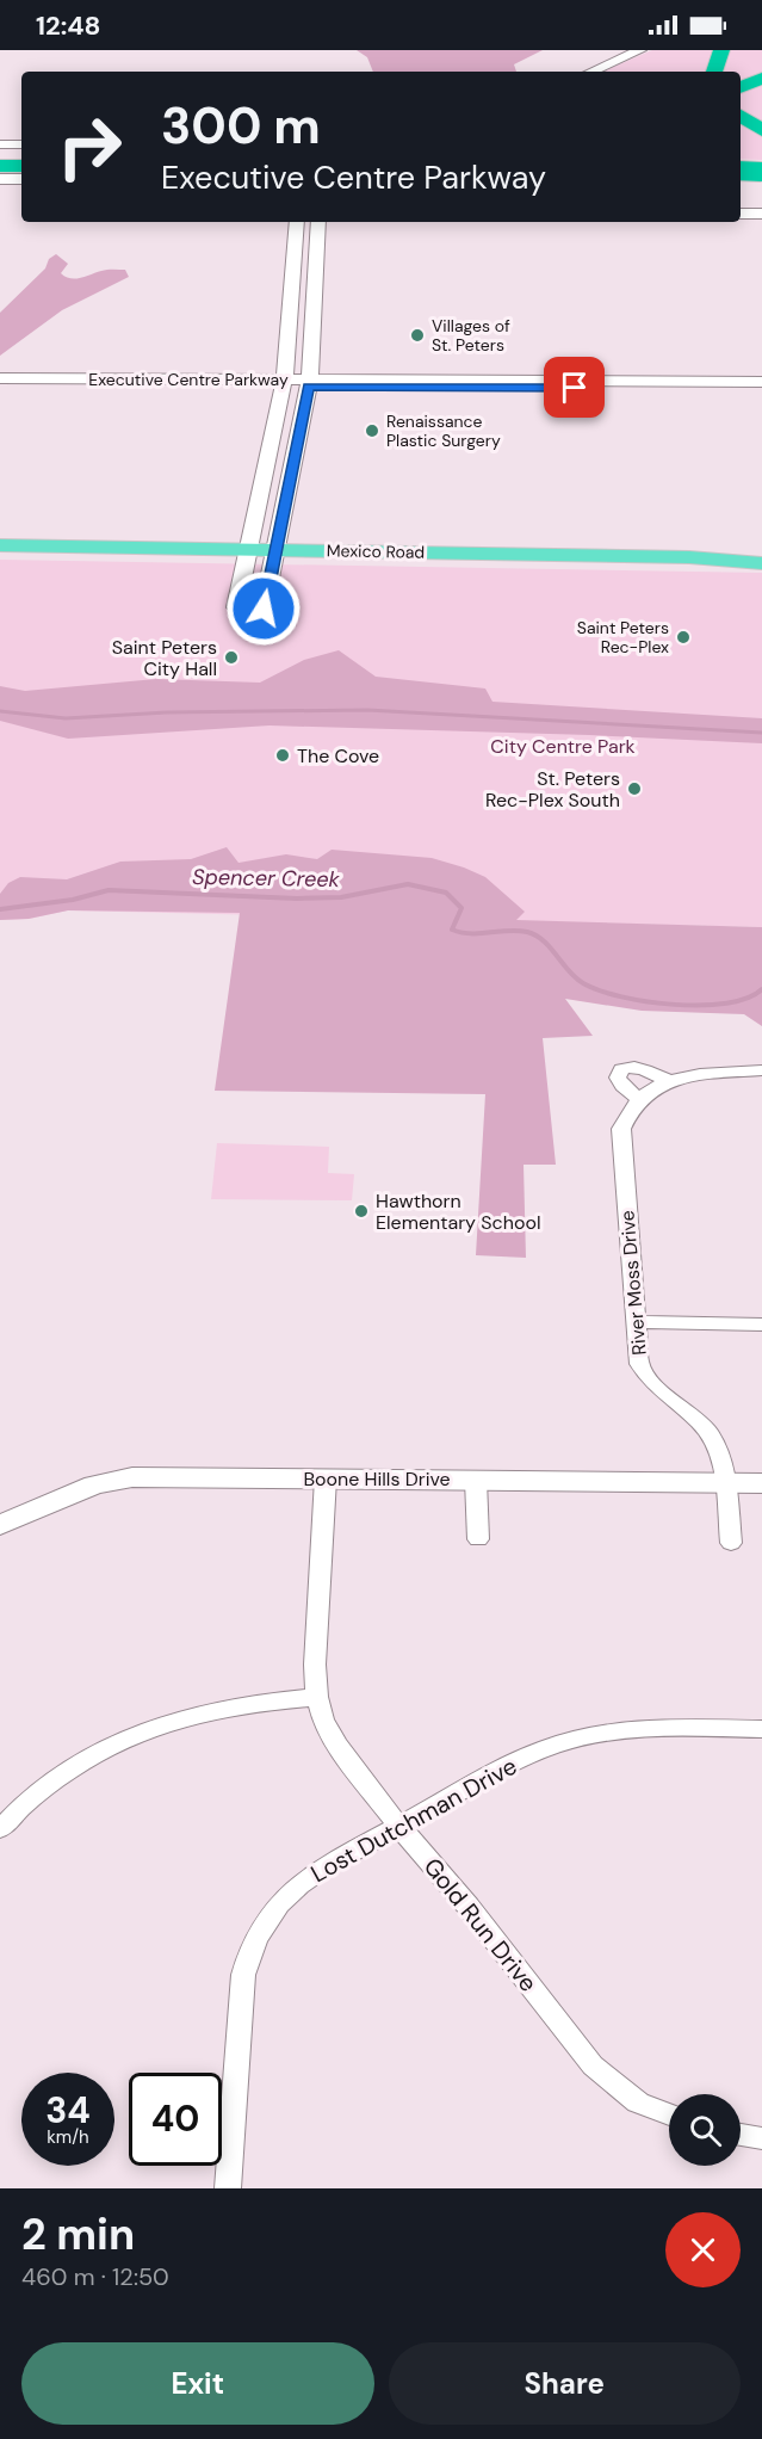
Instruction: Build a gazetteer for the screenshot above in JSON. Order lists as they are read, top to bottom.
{
  "streets": {
    "main road": ["Mexico Road"],
    "street": [
      "Executive Centre Parkway",
      "River Moss Drive",
      "Boone Hills Drive",
      "Lost Dutchman Drive",
      "Gold Run Drive"
    ]
  },
  "crossings": [
    ["River Moss Drive", "Boone Hills Drive"],
    ["Boone Hills Drive", "Gold Run Drive"],
    ["Lost Dutchman Drive", "Gold Run Drive"]
  ],
  "water": ["Spencer Creek"],
  "parks": ["City Centre Park"],
  "places": [
    "Villages of St. Peters",
    "Renaissance Plastic Surgery",
    "Saint Peters Rec-Plex",
    "Saint Peters City Hall",
    "The Cove",
    "St. Peters Rec-Plex South",
    "Hawthorn Elementary School"
  ],
  "page": {
    "status": "12:48",
    "turn": ["300 m", "Executive Centre Parkway"],
    "speed": "34 km/h",
    "limit": "40",
    "heading": ["2 min", "460 m · 12:50"],
    "buttons": ["Exit", "Share"]
  }
}
